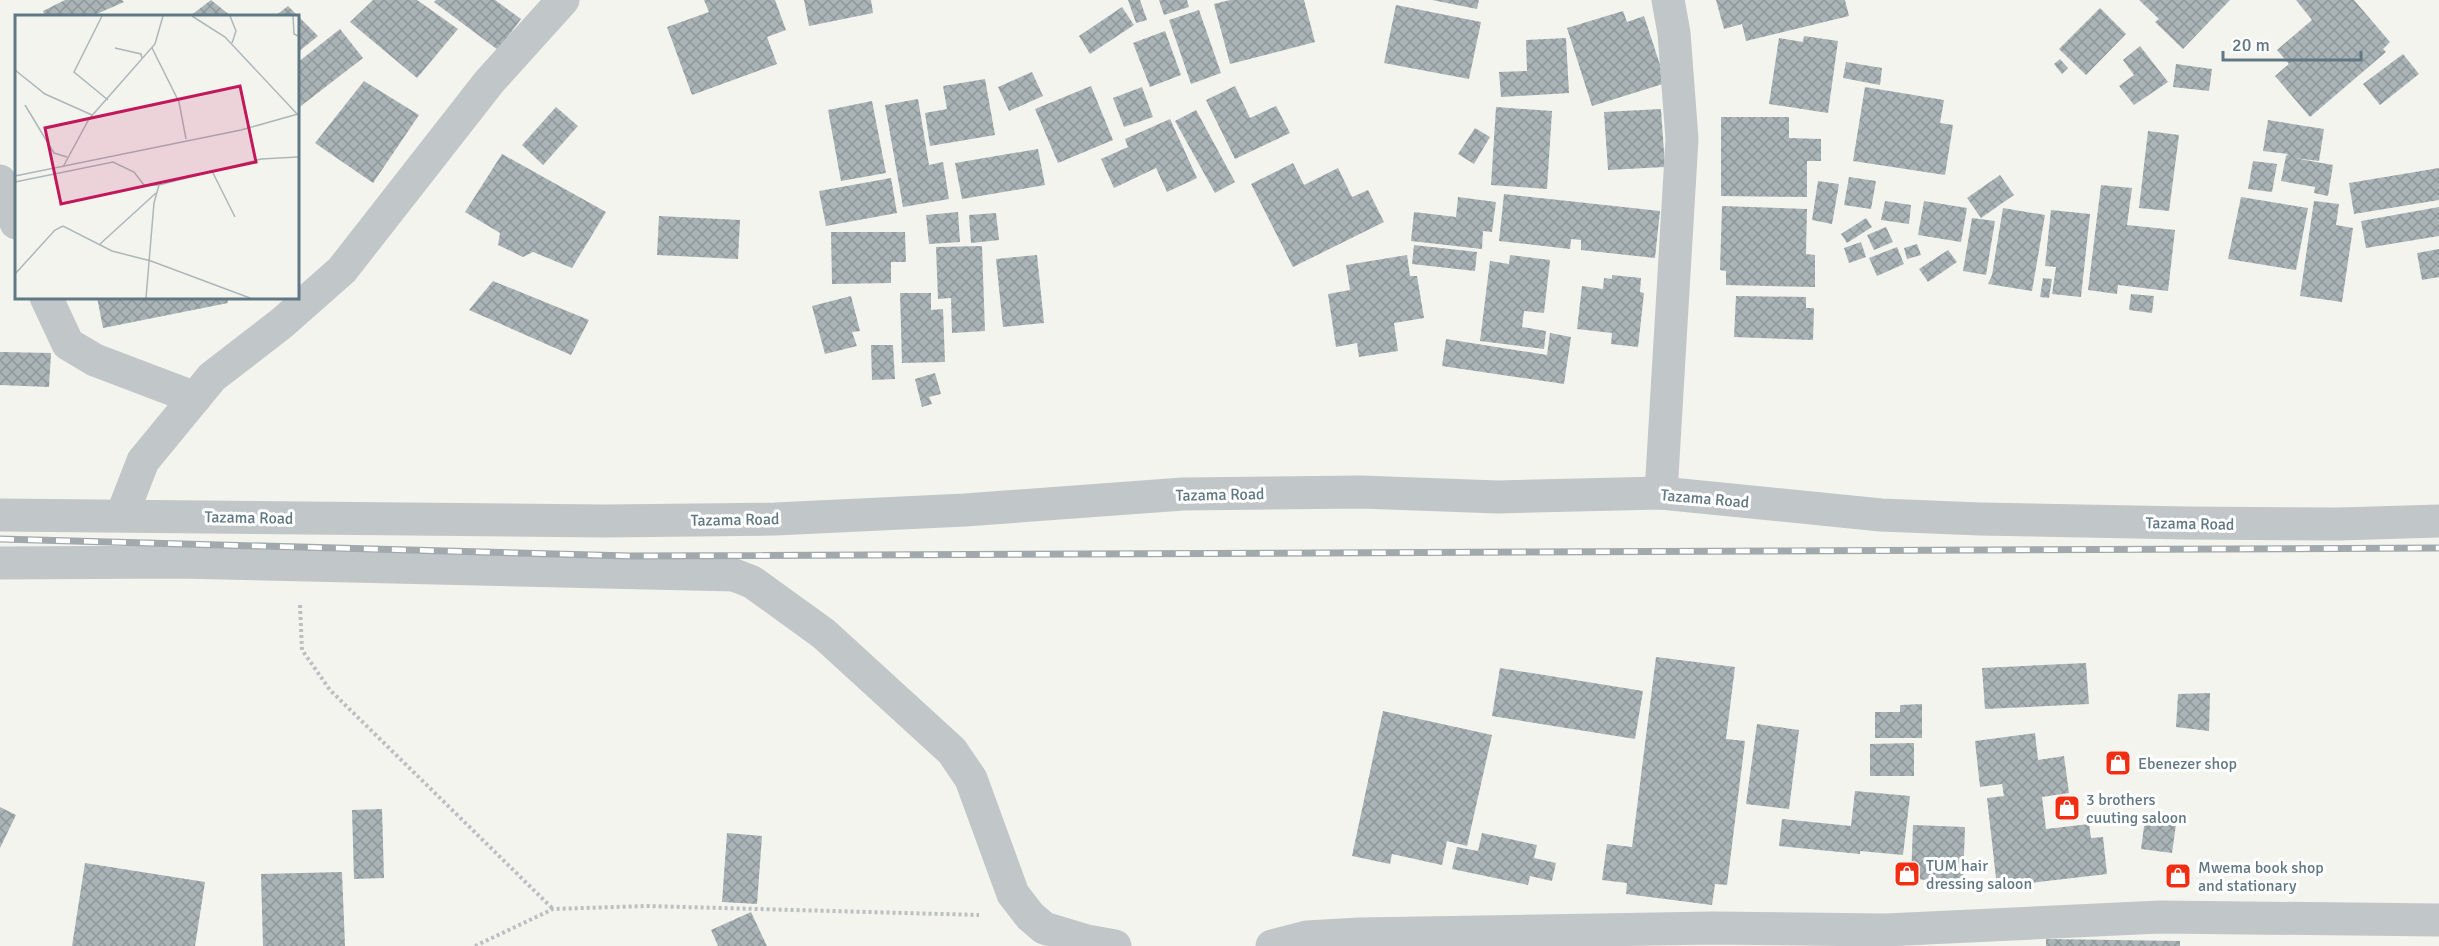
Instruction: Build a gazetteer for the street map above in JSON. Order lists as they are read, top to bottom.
{
  "streets": {
    "street": ["Tazama Road"]
  },
  "places": {
    "shop": [
      "Ebenezer shop",
      "3 brothers cuuting saloon",
      "TUM hair dressing saloon",
      "Mwema book shop and stationary"
    ]
  },
  "scale_bar": "20 m"
}
